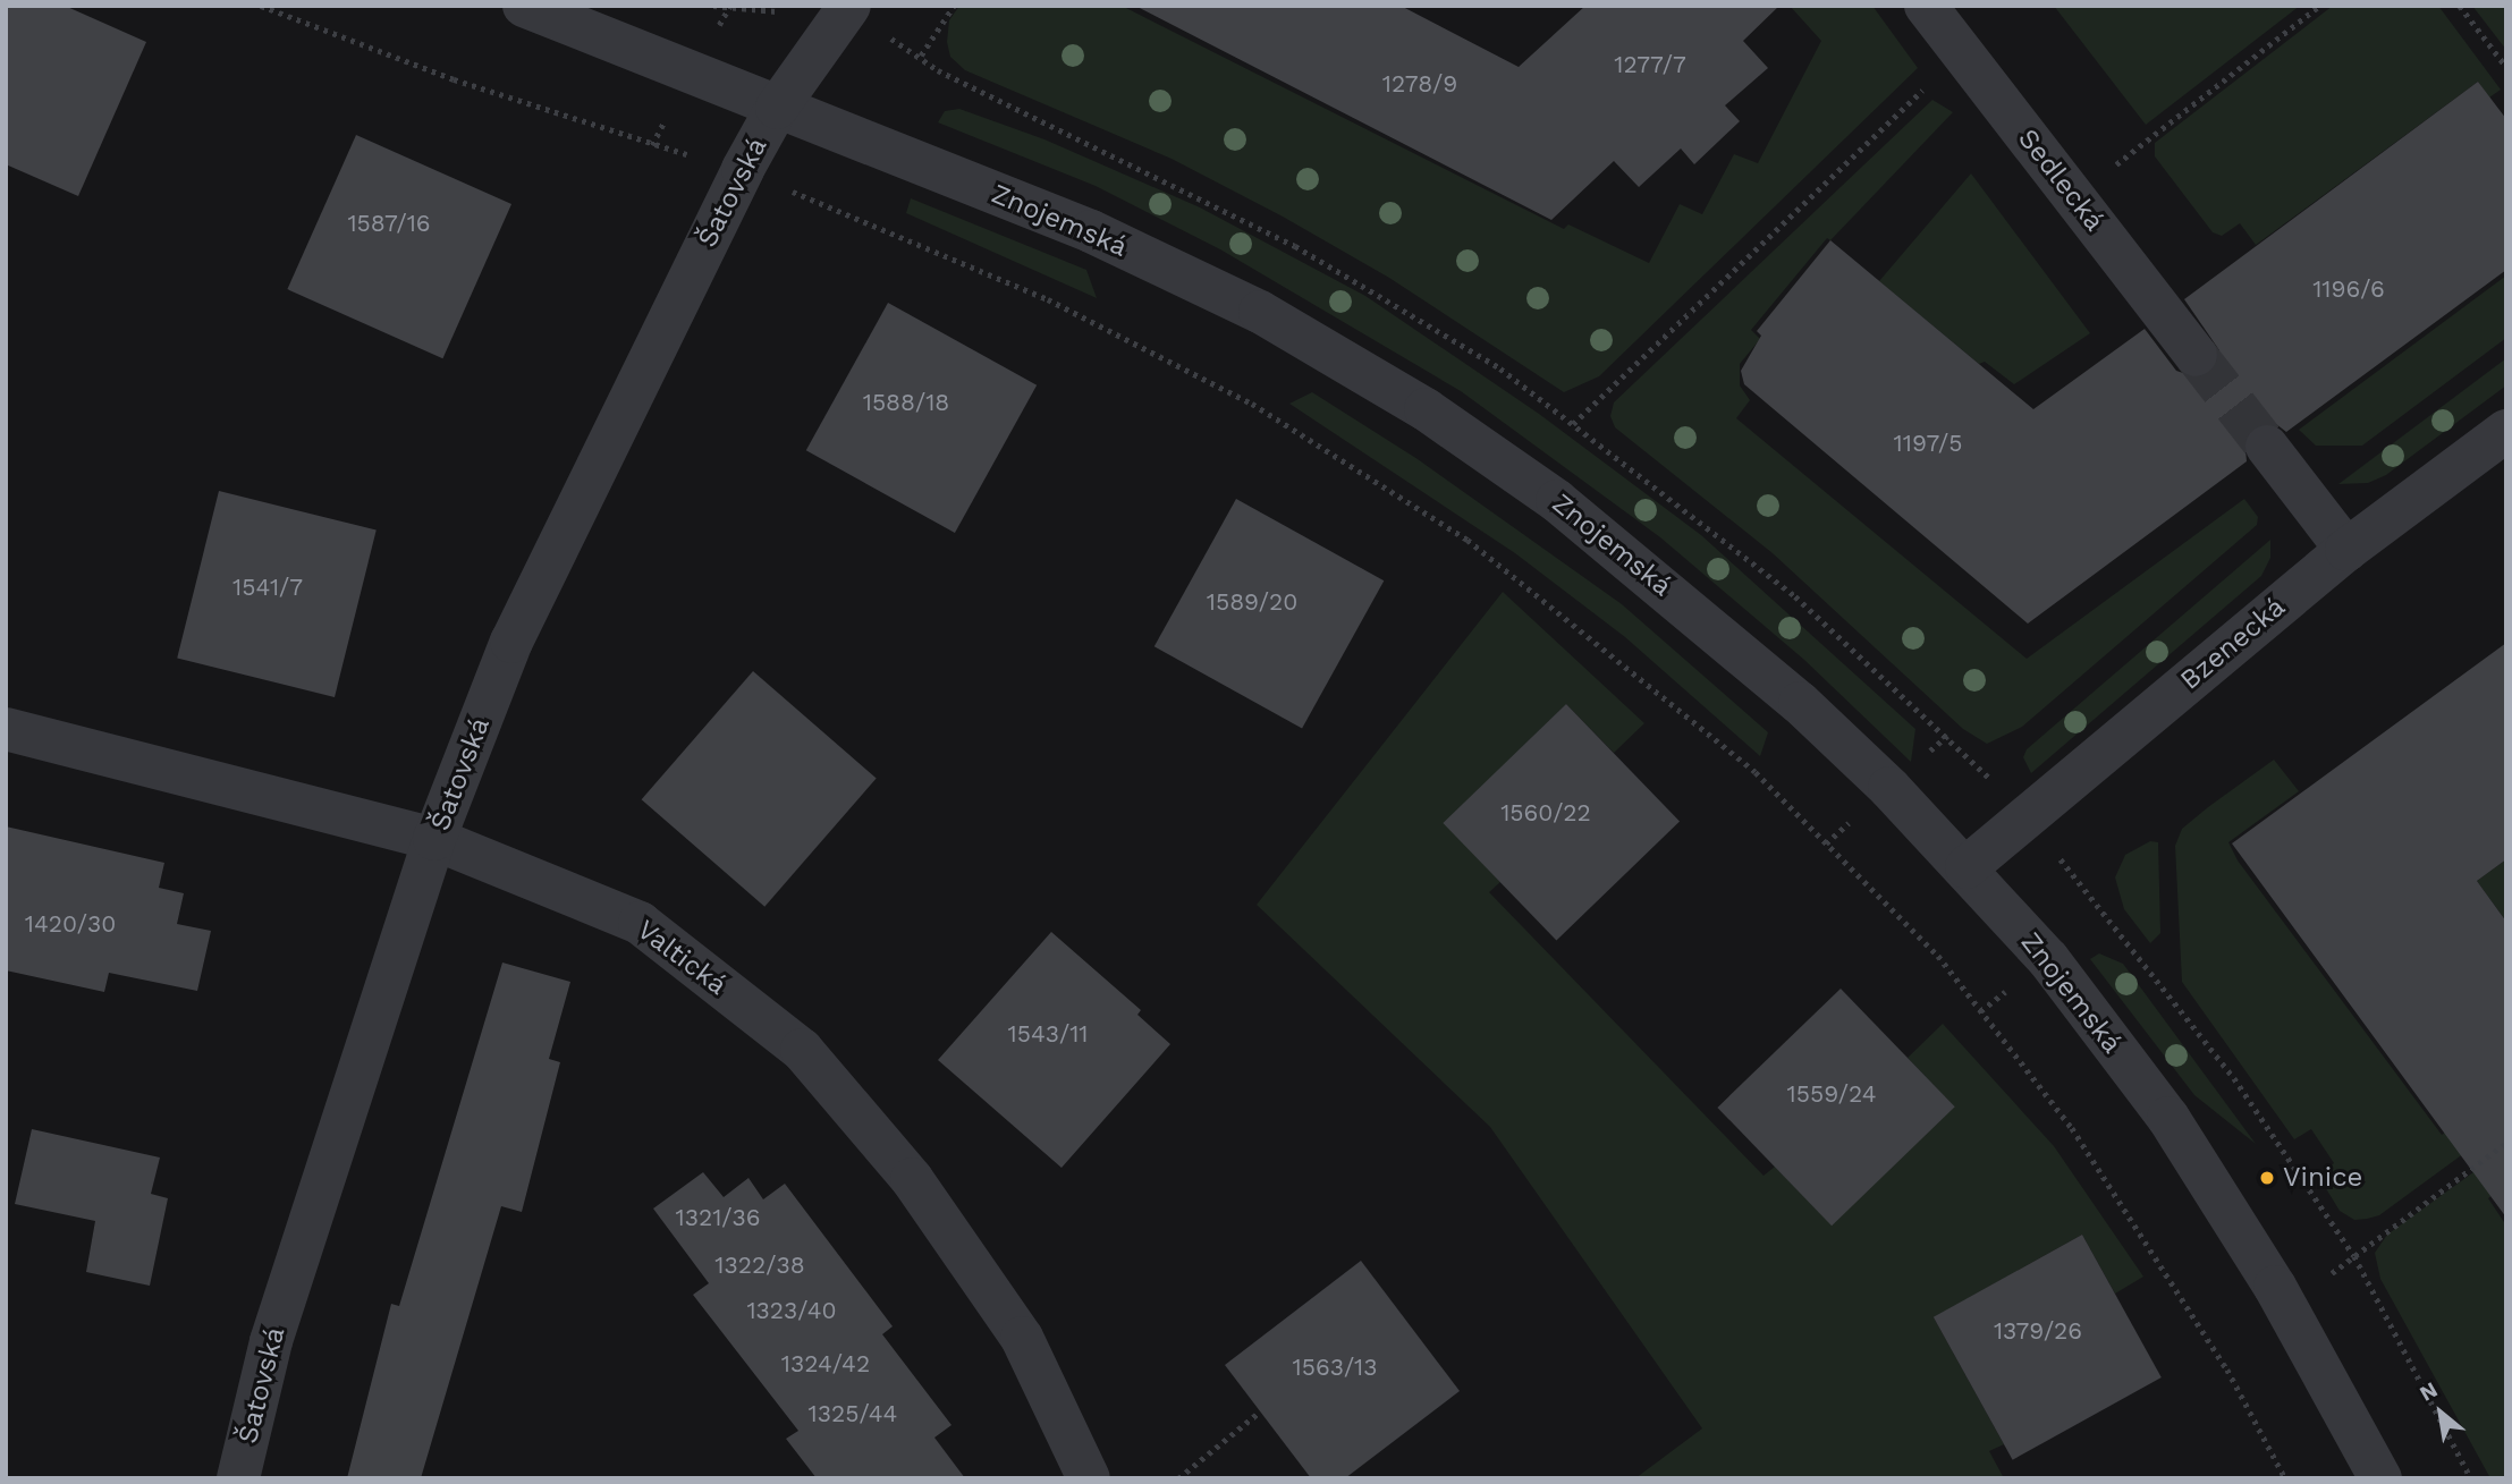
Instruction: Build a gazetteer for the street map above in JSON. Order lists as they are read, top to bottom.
{
  "streets": {
    "street": [
      "Sedlecká",
      "Šatovská",
      "Znojemská",
      "Bzenecká",
      "Valtická"
    ]
  },
  "crossings": [
    ["Šatovská", "Znojemská"],
    ["Šatovská", "Valtická"],
    ["Znojemská", "Bzenecká"]
  ],
  "places": ["Vinice"],
  "house_numbers": [
    "1277/7",
    "1278/9",
    "1587/16",
    "1196/6",
    "1588/18",
    "1197/5",
    "1541/7",
    "1589/20",
    "1560/22",
    "1420/30",
    "1543/11",
    "1559/24",
    "1321/36",
    "1322/38",
    "1323/40",
    "1379/26",
    "1324/42",
    "1563/13",
    "1325/44"
  ],
  "north": "top left"
}
